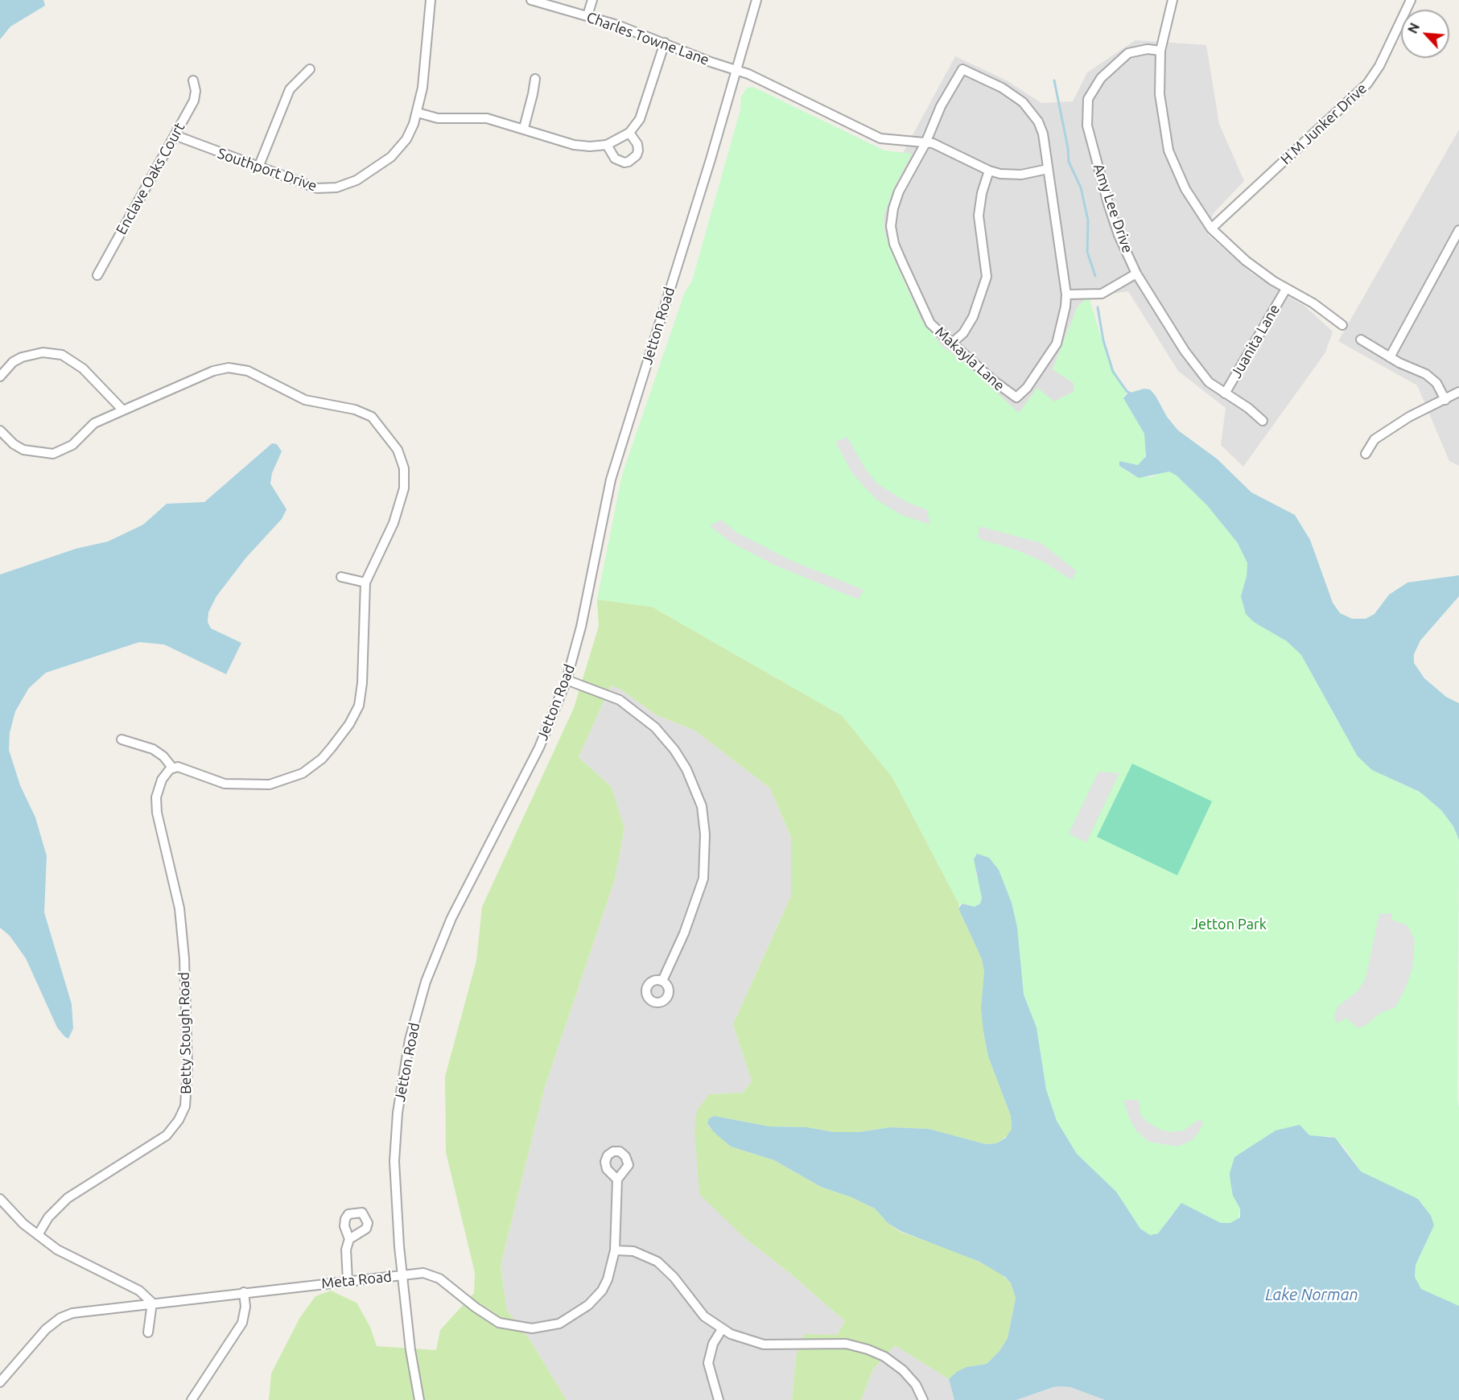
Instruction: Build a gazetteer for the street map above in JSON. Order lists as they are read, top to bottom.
{
  "streets": {
    "street": [
      "Charles Towne Lane",
      "H M Junker Drive",
      "Southport Drive",
      "Enclave Oaks Court",
      "Amy Lee Drive",
      "Jetton Road",
      "Juanita Lane",
      "Makayla Lane",
      "Betty Stough Road",
      "Meta Road"
    ]
  },
  "crossings": [
    ["Charles Towne Lane", "Jetton Road"],
    ["Charles Towne Lane", "Makayla Lane"],
    ["Southport Drive", "Enclave Oaks Court"],
    ["Amy Lee Drive", "Juanita Lane"],
    ["Jetton Road", "Meta Road"]
  ],
  "water": ["Lake Norman"],
  "parks": ["Jetton Park"],
  "north": "top left"
}
